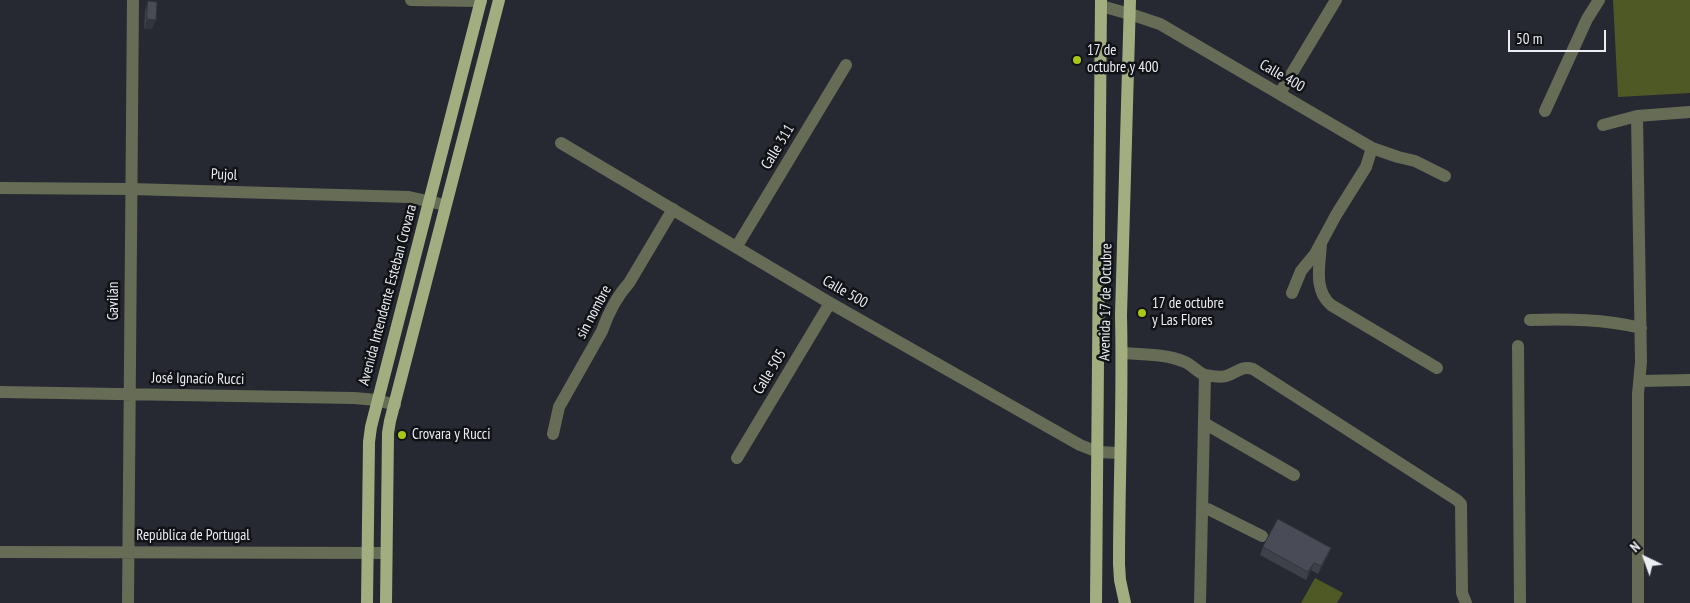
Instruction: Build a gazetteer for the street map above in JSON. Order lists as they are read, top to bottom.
{
  "streets": {
    "main road": ["Avenida Intendente Esteban Crovara", "Avenida 17 de Octubre"],
    "street": [
      "Calle 400",
      "Calle 311",
      "Pujol",
      "Calle 500",
      "Gavilán",
      "sin nombre",
      "Calle 505",
      "José Ignacio Rucci",
      "República de Portugal"
    ]
  },
  "crossings": [
    ["Calle 400", "Avenida 17 de Octubre"],
    ["Calle 311", "Calle 500"],
    ["Pujol", "Avenida Intendente Esteban Crovara"],
    ["Pujol", "Gavilán"],
    ["Calle 500", "Avenida 17 de Octubre"],
    ["Calle 500", "sin nombre"],
    ["Calle 500", "Calle 505"],
    ["Avenida Intendente Esteban Crovara", "José Ignacio Rucci"],
    ["Avenida Intendente Esteban Crovara", "República de Portugal"],
    ["Gavilán", "José Ignacio Rucci"],
    ["Gavilán", "República de Portugal"]
  ],
  "places": ["17 de octubre y 400", "17 de octubre y Las Flores", "Crovara y Rucci"],
  "scale_bar": "50 m",
  "north": "top left"
}
